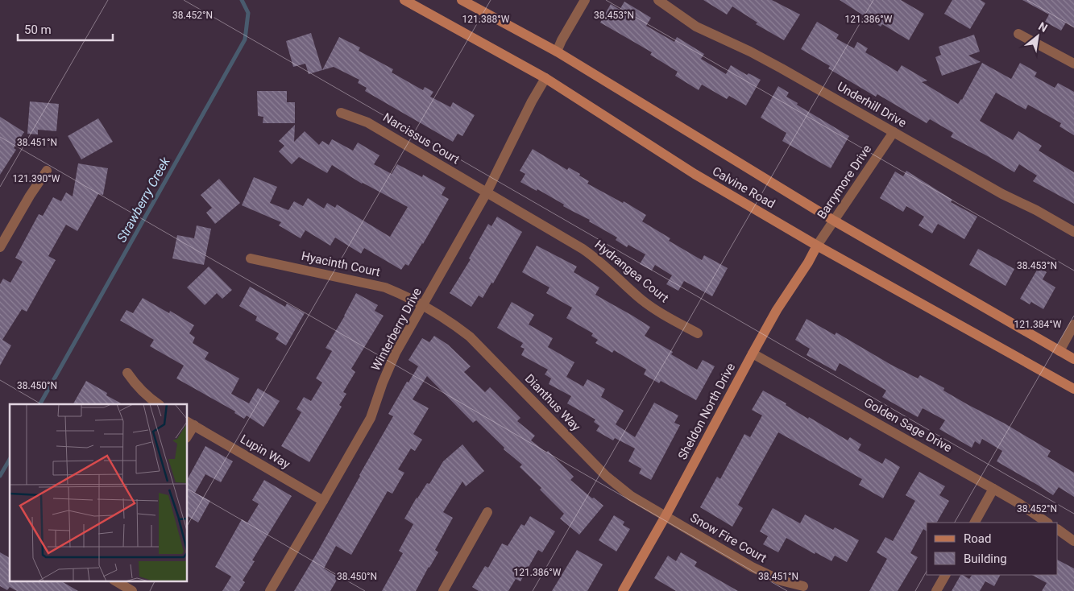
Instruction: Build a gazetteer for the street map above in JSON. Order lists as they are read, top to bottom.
{
  "streets": {
    "main road": ["Calvine Road", "Sheldon North Drive"],
    "street": [
      "Underhill Drive",
      "Narcissus Court",
      "Barrymore Drive",
      "Hyacinth Court",
      "Hydrangea Court",
      "Winterberry Drive",
      "Dianthus Way",
      "Golden Sage Drive",
      "Lupin Way",
      "Snow Fire Court"
    ]
  },
  "crossings": [
    ["Underhill Drive", "Barrymore Drive"],
    ["Narcissus Court", "Hydrangea Court"],
    ["Narcissus Court", "Winterberry Drive"],
    ["Barrymore Drive", "Calvine Road"],
    ["Barrymore Drive", "Sheldon North Drive"],
    ["Calvine Road", "Winterberry Drive"],
    ["Calvine Road", "Sheldon North Drive"],
    ["Hyacinth Court", "Winterberry Drive"],
    ["Hyacinth Court", "Dianthus Way"],
    ["Hydrangea Court", "Winterberry Drive"],
    ["Winterberry Drive", "Dianthus Way"],
    ["Winterberry Drive", "Lupin Way"],
    ["Dianthus Way", "Sheldon North Drive"],
    ["Dianthus Way", "Snow Fire Court"],
    ["Sheldon North Drive", "Golden Sage Drive"],
    ["Sheldon North Drive", "Snow Fire Court"]
  ],
  "water": ["Strawberry Creek"],
  "legend": ["Road", "Building"],
  "scale_bar": "50 m",
  "north": "top right",
  "coordinates": [
    "38.452°N",
    "38.453°N",
    "121.388°W",
    "121.386°W",
    "38.451°N",
    "121.390°W",
    "121.384°W",
    "38.450°N"
  ]
}
